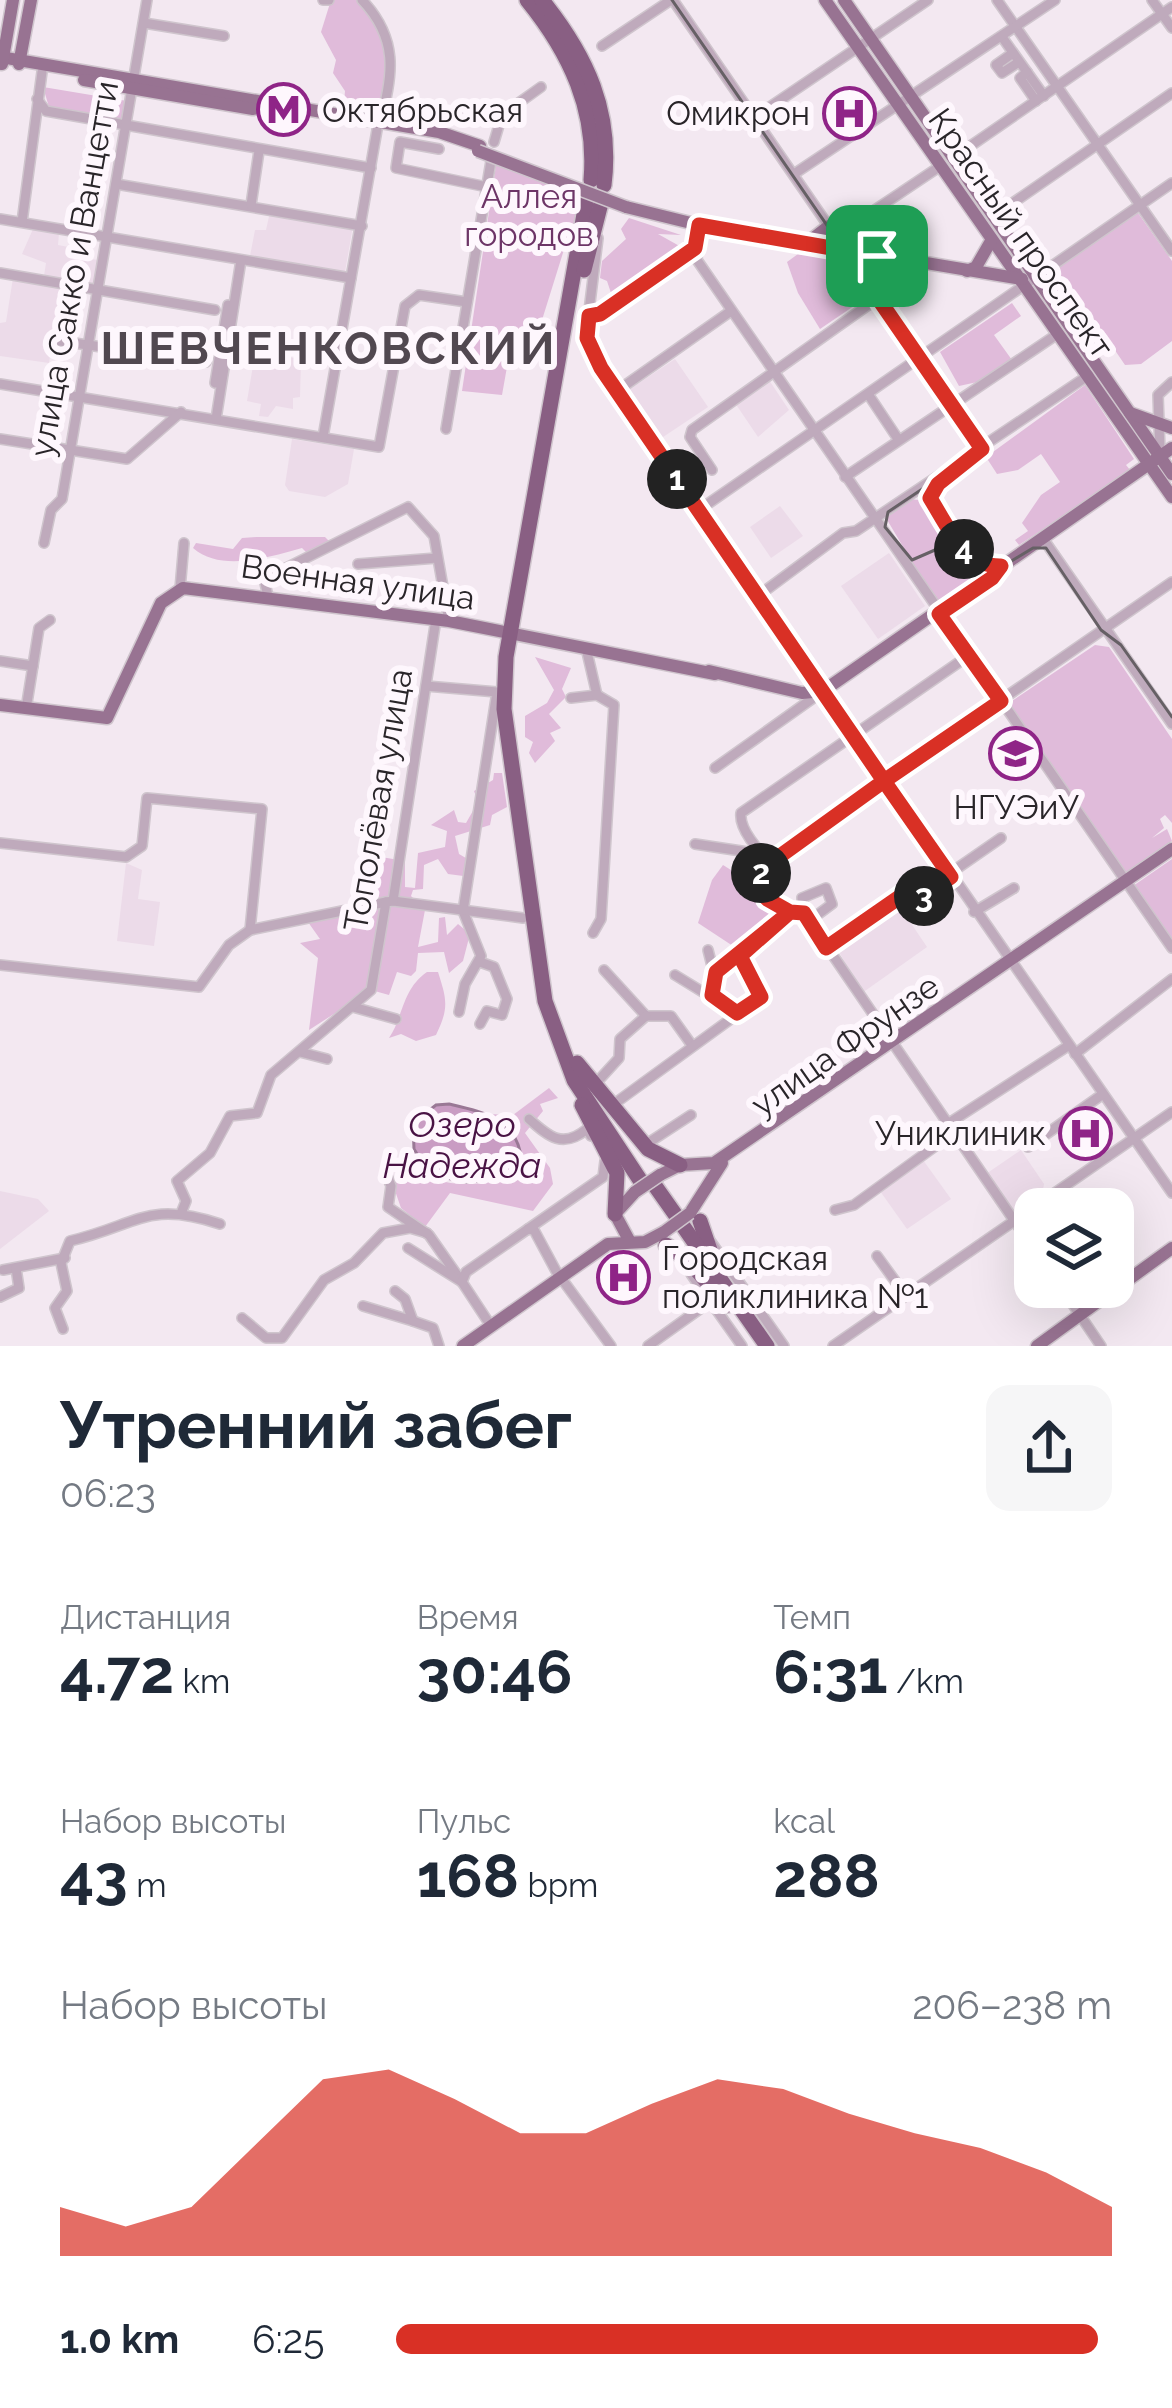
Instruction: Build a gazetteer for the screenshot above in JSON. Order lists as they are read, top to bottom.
{
  "streets": {
    "main road": ["Красный проспект", "Военная улица", "улица Фрунзе"],
    "street": ["улица Сакко и Ванцетти", "Тополёвая улица"]
  },
  "crossings": [
    ["Военная улица", "Тополёвая улица"]
  ],
  "districts": ["ШЕВЧЕНКОВСКИЙ"],
  "water": ["Озеро Надежда"],
  "parks": ["Аллея городов"],
  "places": {
    "metro station": ["Октябрьская"],
    "hospital": ["Омикрон", "Униклиник", "Городская поликлиника №1"],
    "school or university": ["НГУЭиУ"]
  },
  "page": {
    "pins": [
      "1",
      "4",
      "2",
      "3"
    ],
    "heading": ["Утренний забег", "06:23"],
    "stats": [
      ["Дистанция", "4.72 km"],
      ["Время", "30:46"],
      ["Темп", "6:31 /km"],
      ["Набор высоты", "43 m"],
      ["Пульс", "168 bpm"],
      ["kcal", "288"]
    ],
    "chart": ["Набор высоты", "206–238 m"],
    "list": [
      {
        "name": "1.0 km",
        "note": "6:25"
      }
    ]
  }
}
